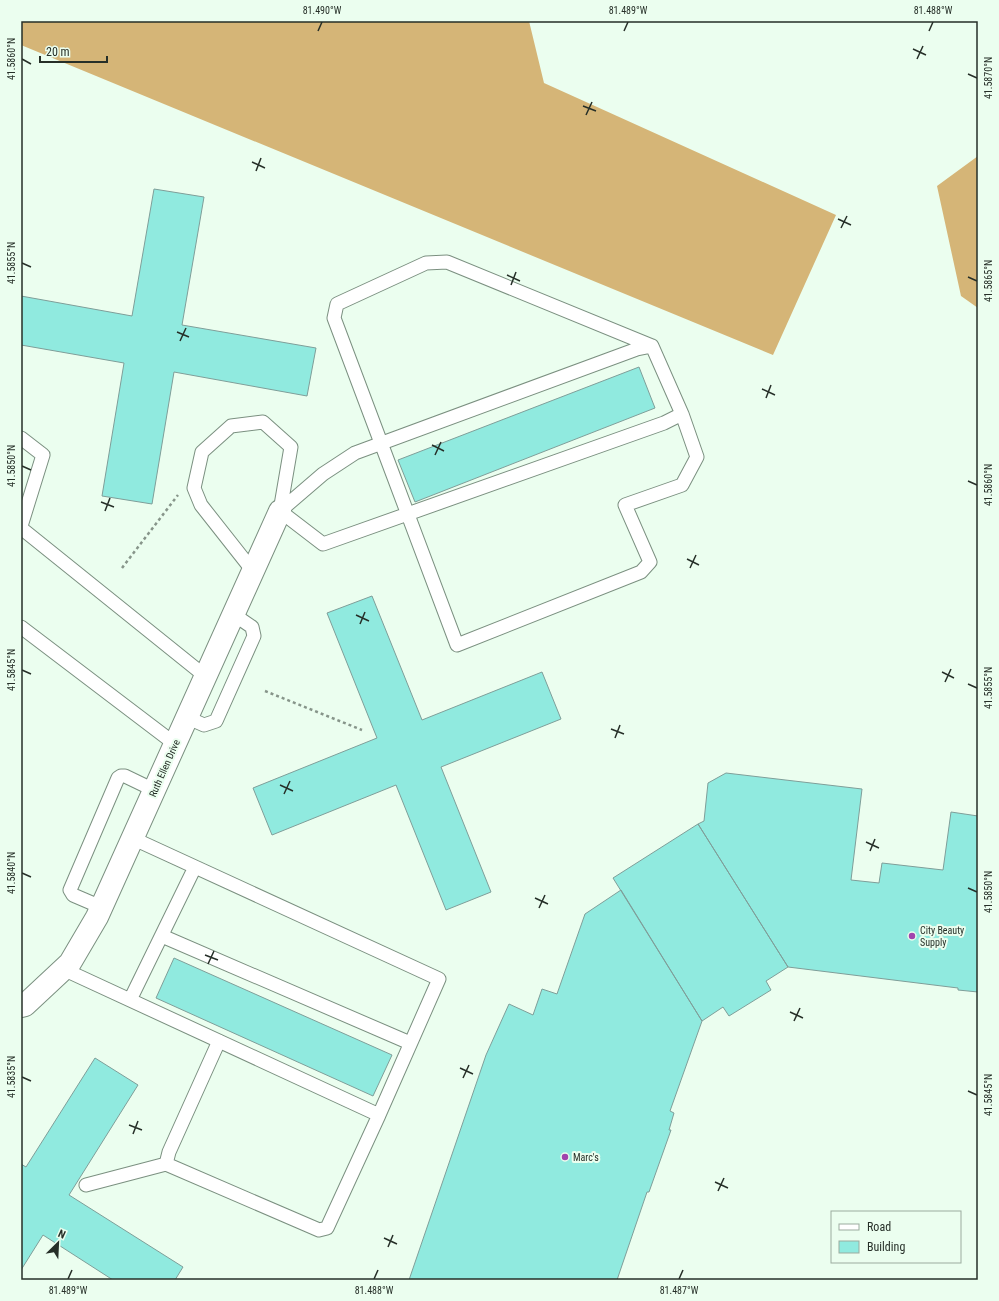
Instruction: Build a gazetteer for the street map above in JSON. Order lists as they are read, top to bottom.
{
  "streets": {
    "street": ["Ruth Ellen Drive"]
  },
  "places": ["City Beauty Supply", "Marc's"],
  "legend": ["Road", "Building"],
  "scale_bar": "20 m",
  "north": "top right",
  "coordinates": [
    "81.490°W",
    "81.489°W",
    "81.488°W",
    "41.5860°N",
    "41.5870°N",
    "41.5855°N",
    "41.5865°N",
    "41.5850°N",
    "41.5845°N",
    "41.5840°N",
    "41.5835°N",
    "81.487°W"
  ]
}
